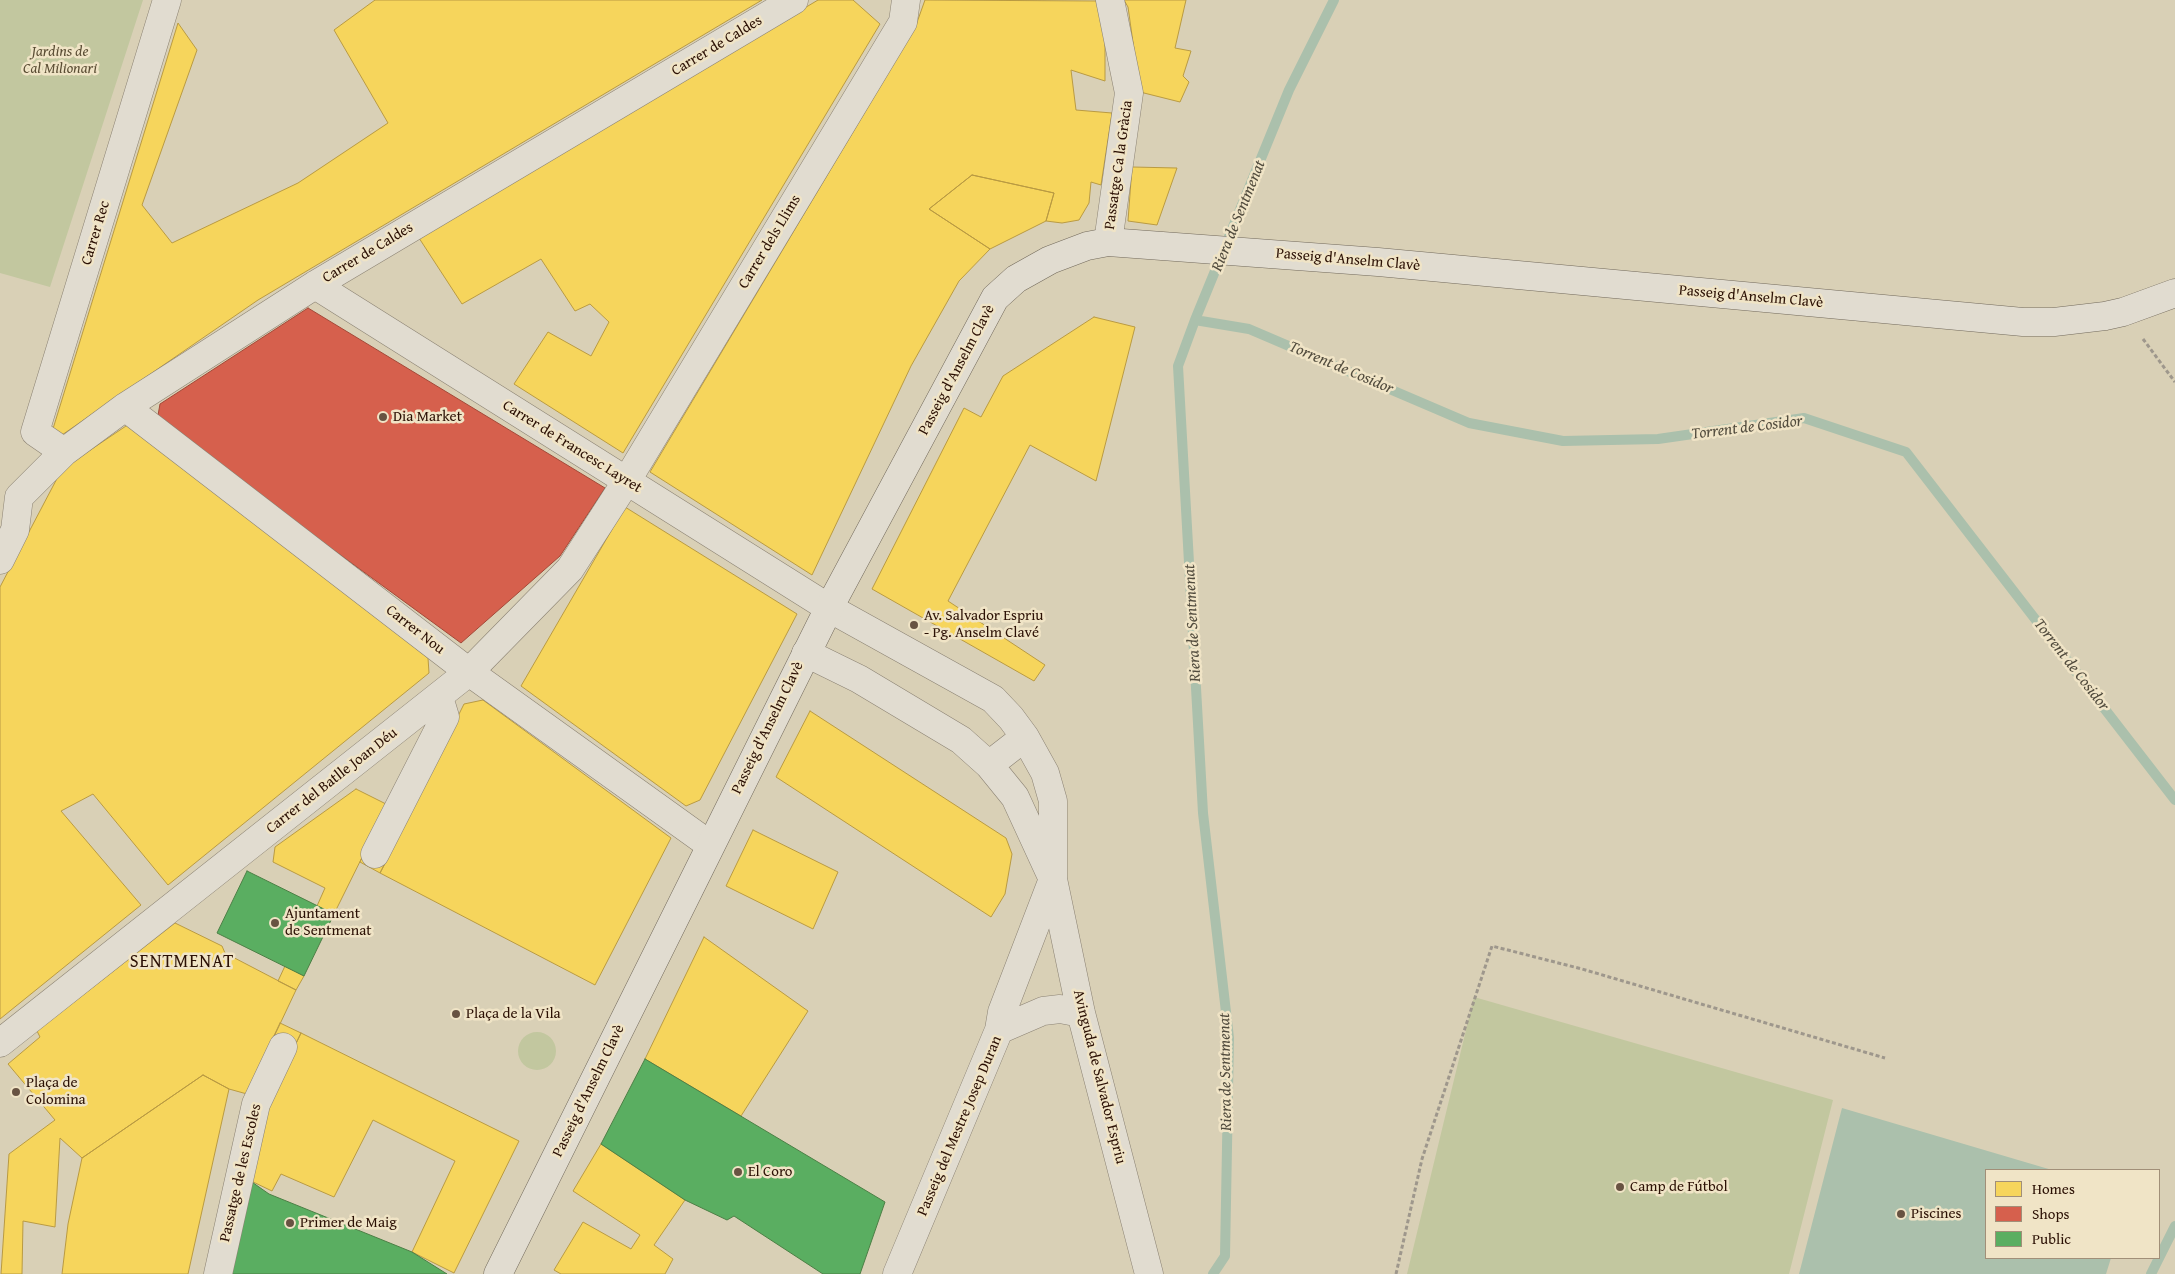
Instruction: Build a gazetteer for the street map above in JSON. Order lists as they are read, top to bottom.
{
  "streets": {
    "street": [
      "Carrer de Caldes",
      "Passatge Ca la Gràcia",
      "Carrer Rec",
      "Carrer dels Llims",
      "Passeig d'Anselm Clavè",
      "Carrer de Francesc Layret",
      "Carrer Nou",
      "Carrer del Batlle Joan Déu",
      "Avinguda de Salvador Espriu",
      "Passeig del Mestre Josep Duran",
      "Passatge de les Escoles"
    ]
  },
  "crossings": [
    ["Carrer de Caldes", "Carrer Rec"],
    ["Carrer de Caldes", "Carrer de Francesc Layret"],
    ["Carrer de Caldes", "Carrer Nou"],
    ["Passatge Ca la Gràcia", "Passeig d'Anselm Clavè"],
    ["Carrer dels Llims", "Carrer de Francesc Layret"],
    ["Carrer dels Llims", "Carrer del Batlle Joan Déu"],
    ["Passeig d'Anselm Clavè", "Carrer de Francesc Layret"],
    ["Passeig d'Anselm Clavè", "Carrer Nou"],
    ["Passeig d'Anselm Clavè", "Avinguda de Salvador Espriu"],
    ["Carrer de Francesc Layret", "Carrer del Batlle Joan Déu"],
    ["Carrer de Francesc Layret", "Avinguda de Salvador Espriu"],
    ["Carrer Nou", "Carrer del Batlle Joan Déu"],
    ["Avinguda de Salvador Espriu", "Passeig del Mestre Josep Duran"]
  ],
  "districts": ["SENTMENAT"],
  "water": ["Riera de Sentmenat", "Torrent de Cosidor"],
  "parks": ["Jardins de Cal Milionari"],
  "places": [
    "Dia Market",
    "Av. Salvador Espriu - Pg. Anselm Clavé",
    "Ajuntament de Sentmenat",
    "Plaça de la Vila",
    "Plaça de Colomina",
    "El Coro",
    "Camp de Fútbol",
    "Piscines",
    "Primer de Maig"
  ],
  "legend": ["Homes", "Shops", "Public"]
}
